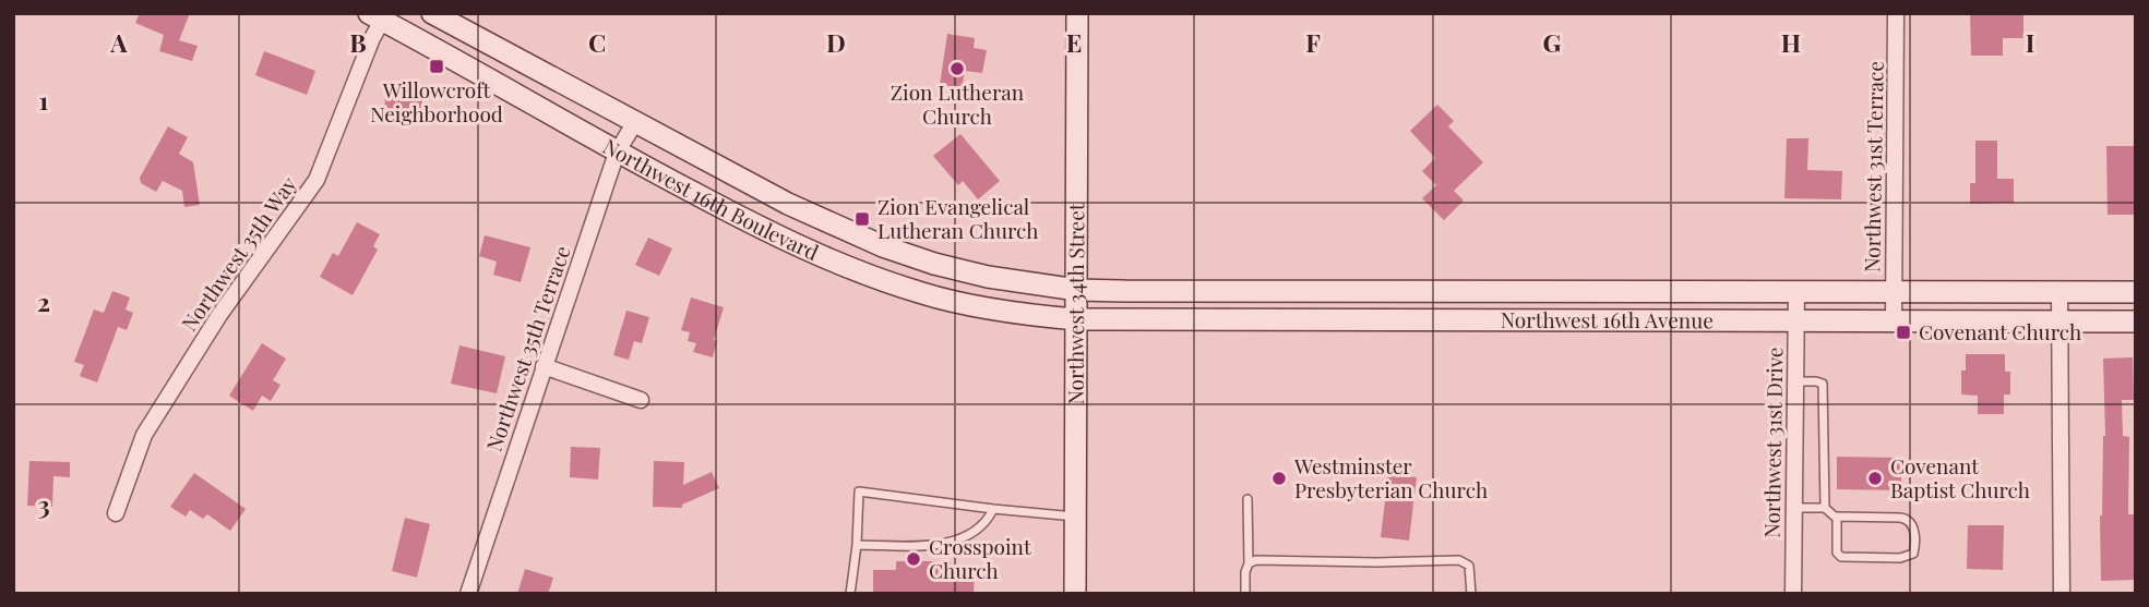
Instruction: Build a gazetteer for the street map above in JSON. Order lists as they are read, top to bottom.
{
  "streets": {
    "main road": ["Northwest 16th Boulevard", "Northwest 34th Street", "Northwest 16th Avenue"],
    "street": [
      "Northwest 31st Terrace",
      "Northwest 35th Way",
      "Northwest 35th Terrace",
      "Northwest 31st Drive"
    ]
  },
  "crossings": [
    ["Northwest 31st Terrace", "Northwest 16th Avenue"],
    ["Northwest 16th Boulevard", "Northwest 35th Way"],
    ["Northwest 16th Boulevard", "Northwest 34th Street"],
    ["Northwest 16th Boulevard", "Northwest 16th Avenue"],
    ["Northwest 16th Boulevard", "Northwest 35th Terrace"],
    ["Northwest 34th Street", "Northwest 16th Avenue"],
    ["Northwest 16th Avenue", "Northwest 31st Drive"]
  ],
  "places": {
    "transit": ["Willowcroft Neighborhood", "Zion Evangelical Lutheran Church", "Covenant Church"],
    "other": [
      "Zion Lutheran Church",
      "Westminster Presbyterian Church",
      "Covenant Baptist Church",
      "Crosspoint Church"
    ]
  },
  "grid": {
    "columns": [
      "A",
      "B",
      "C",
      "D",
      "E",
      "F",
      "G",
      "H",
      "I"
    ],
    "rows": ["1", "2", "3"]
  }
}
